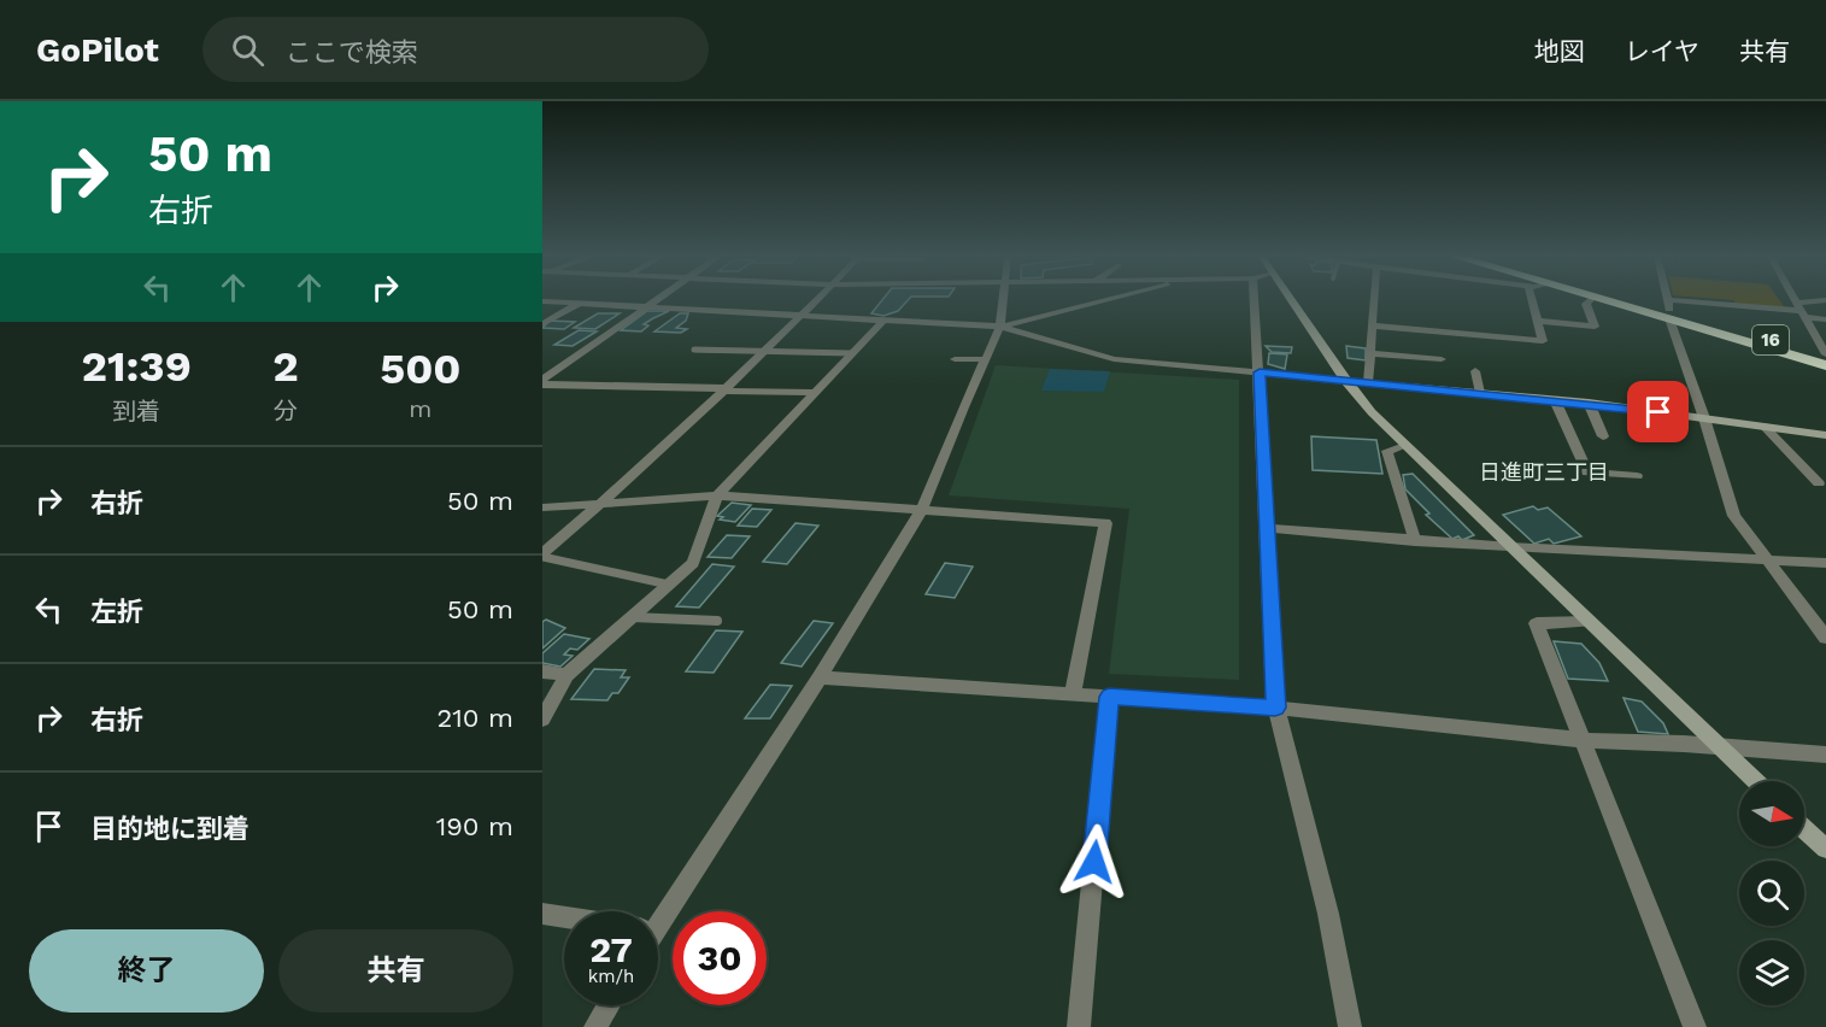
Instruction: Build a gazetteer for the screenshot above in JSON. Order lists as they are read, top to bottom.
{
  "streets": {
    "highway": ["16"]
  },
  "districts": ["日進町三丁目"],
  "north": "right",
  "page": {
    "header": "GoPilot",
    "search": "ここで検索",
    "nav": ["地図", "レイヤ", "共有"],
    "turn": ["50 m", "右折"],
    "eta": [
      "21:39",
      "到着",
      "2",
      "分",
      "500",
      "m"
    ],
    "list": [
      {
        "name": "右折",
        "value": "50 m"
      },
      {
        "name": "左折",
        "value": "50 m"
      },
      {
        "name": "右折",
        "value": "210 m"
      },
      {
        "name": "目的地に到着",
        "value": "190 m"
      }
    ],
    "speed": "27 km/h",
    "limit": "30",
    "buttons": ["終了", "共有"]
  }
}
